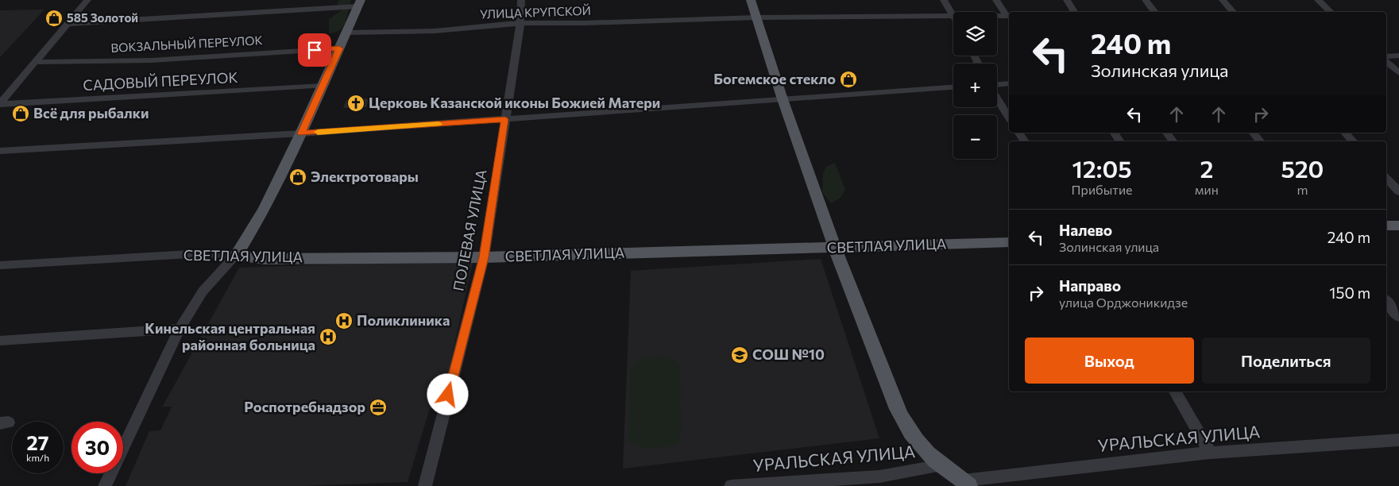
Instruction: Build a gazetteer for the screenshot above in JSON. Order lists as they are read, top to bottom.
{
  "streets": {
    "main road": ["СВЕТЛАЯ УЛИЦА"],
    "street": [
      "УЛИЦА КРУПСКОЙ",
      "ВОКЗАЛЬНЫЙ ПЕРЕУЛОК",
      "САДОВЫЙ ПЕРЕУЛОК",
      "ПОЛЕВАЯ УЛИЦА",
      "УРАЛЬСКАЯ УЛИЦА"
    ]
  },
  "crossings": [
    ["УЛИЦА КРУПСКОЙ", "ПОЛЕВАЯ УЛИЦА"],
    ["ПОЛЕВАЯ УЛИЦА", "СВЕТЛАЯ УЛИЦА"]
  ],
  "places": {
    "shop": [
      "585 Золотой",
      "Богемское стекло",
      "Всё для рыбалки",
      "Электротовары"
    ],
    "church": ["Церковь Казанской иконы Божией Матери"],
    "hospital": ["Поликлиника", "Кинельская центральная районная больница"],
    "school or university": ["СОШ №10"],
    "office": ["Роспотребнадзор"]
  },
  "page": {
    "map_buttons": ["+", "−"],
    "turn": ["240 m", "Золинская улица"],
    "eta": [
      "12:05",
      "Прибытие",
      "2",
      "мин",
      "520",
      "m"
    ],
    "list": [
      {
        "name": "Налево",
        "note": "Золинская улица",
        "value": "240 m"
      },
      {
        "name": "Направо",
        "note": "улица Орджоникидзе",
        "value": "150 m"
      }
    ],
    "buttons": ["Выход", "Поделиться"],
    "speed": "27 km/h",
    "limit": "30"
  }
}
